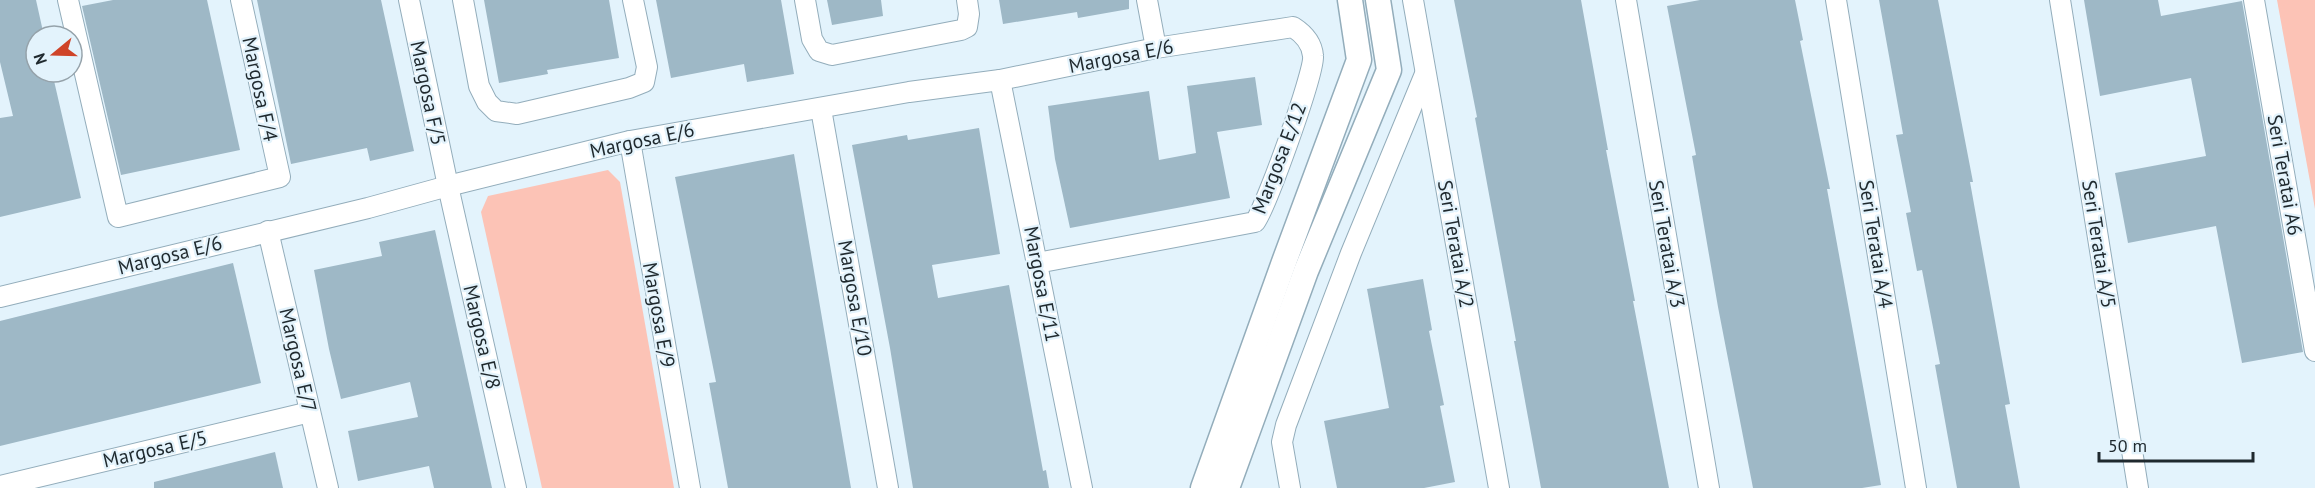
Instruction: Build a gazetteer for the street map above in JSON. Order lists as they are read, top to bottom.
{
  "streets": {
    "street": [
      "Margosa E/6",
      "Margosa F/4",
      "Margosa F/5",
      "Margosa E/12",
      "Seri Teratai A6",
      "Seri Teratai A/2",
      "Seri Teratai A/3",
      "Seri Teratai A/4",
      "Seri Teratai A/5",
      "Margosa E/11",
      "Margosa E/10",
      "Margosa E/9",
      "Margosa E/8",
      "Margosa E/7",
      "Margosa E/5"
    ]
  },
  "crossings": [
    ["Margosa E/6", "Margosa F/5"],
    ["Margosa E/6", "Margosa E/12"],
    ["Margosa E/6", "Margosa E/11"],
    ["Margosa E/6", "Margosa E/10"],
    ["Margosa E/6", "Margosa E/9"],
    ["Margosa E/6", "Margosa E/8"],
    ["Margosa E/6", "Margosa E/7"],
    ["Margosa F/5", "Margosa E/8"],
    ["Margosa E/12", "Margosa E/11"],
    ["Margosa E/7", "Margosa E/5"]
  ],
  "scale_bar": "50 m",
  "north": "left"
}
